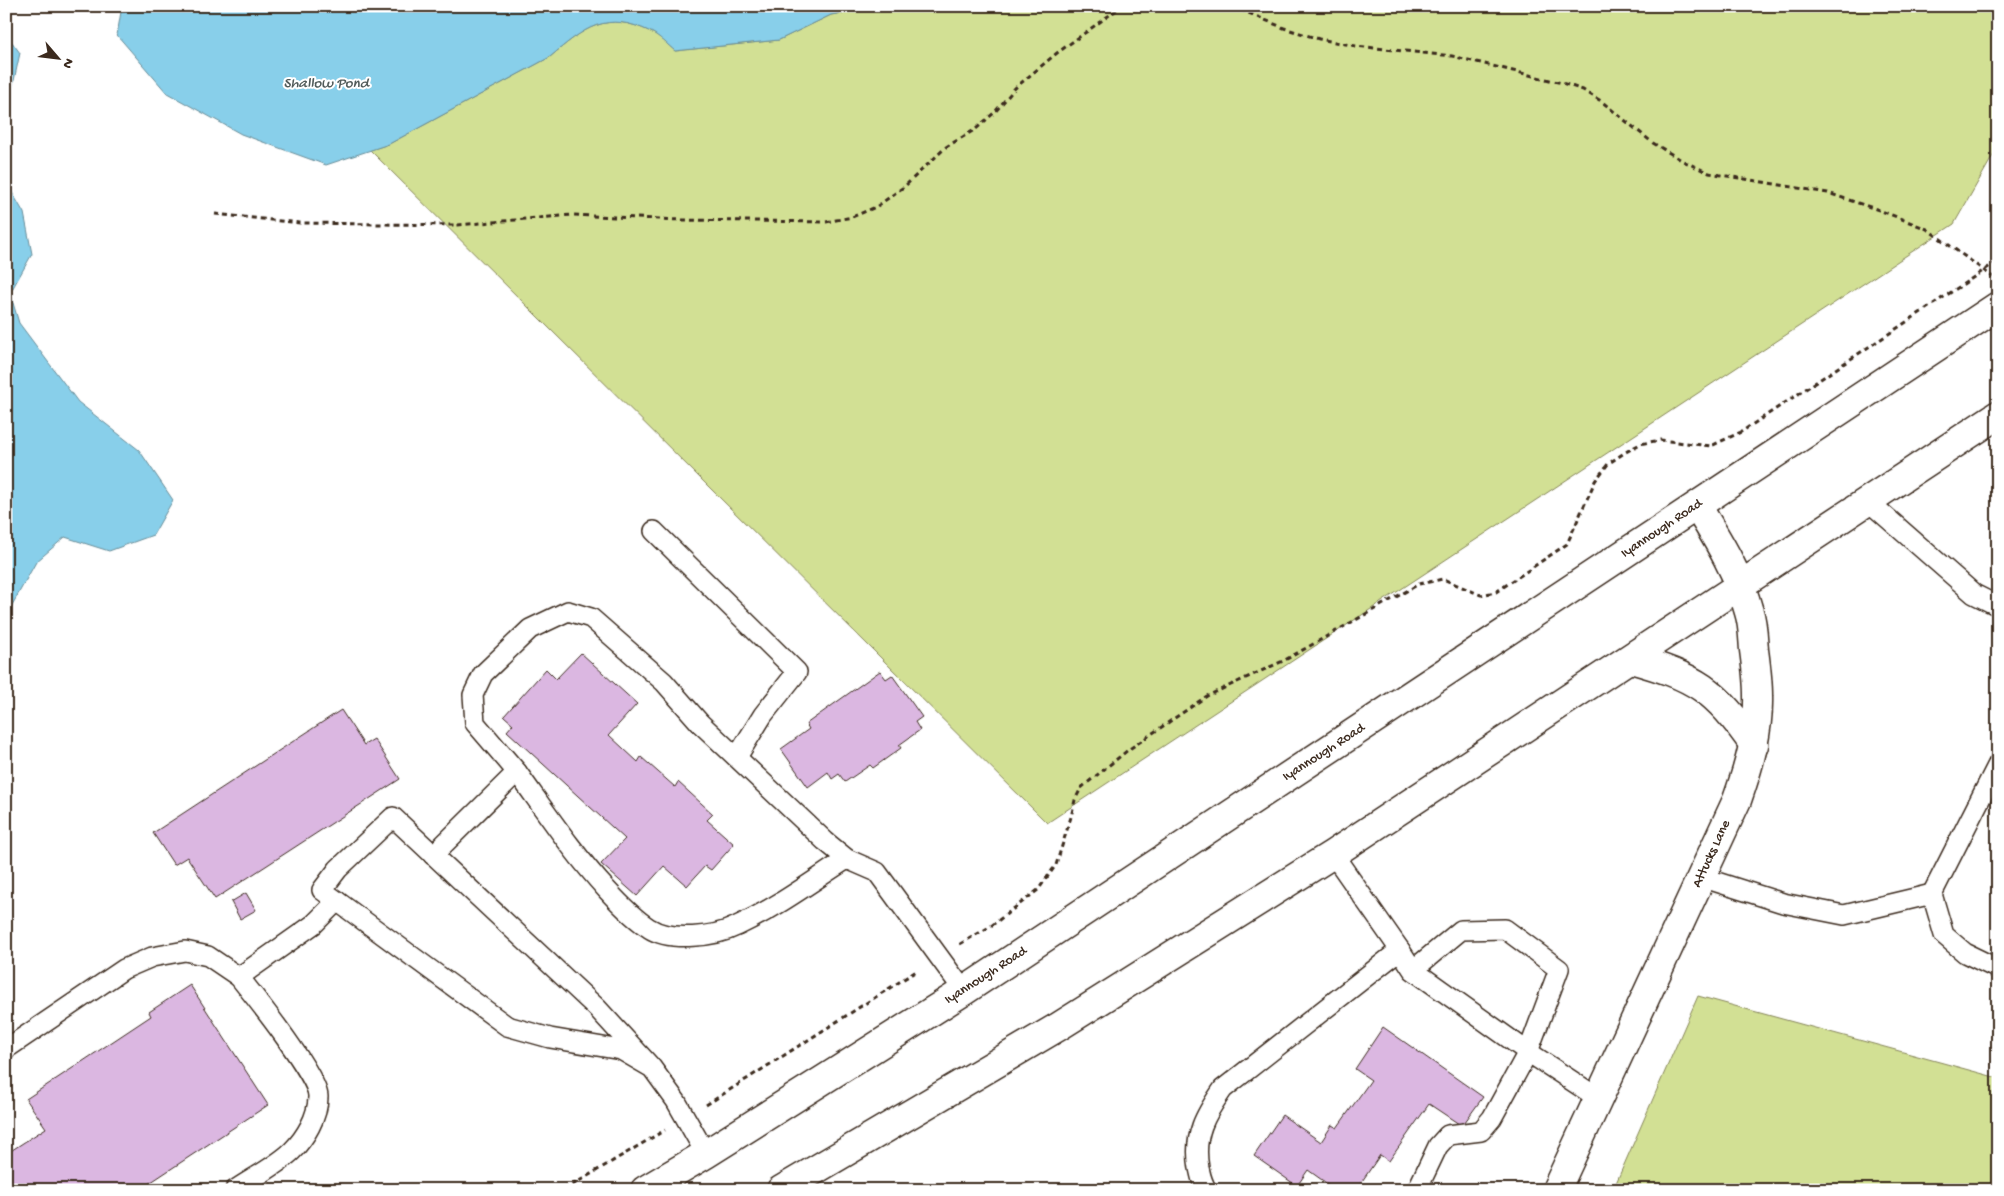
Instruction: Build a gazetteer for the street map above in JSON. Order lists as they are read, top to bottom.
{
  "streets": {
    "main road": ["Iyannough Road", "Attucks Lane"]
  },
  "crossings": [
    ["Iyannough Road", "Attucks Lane"]
  ],
  "water": ["Shallow Pond"],
  "north": "bottom right"
}
